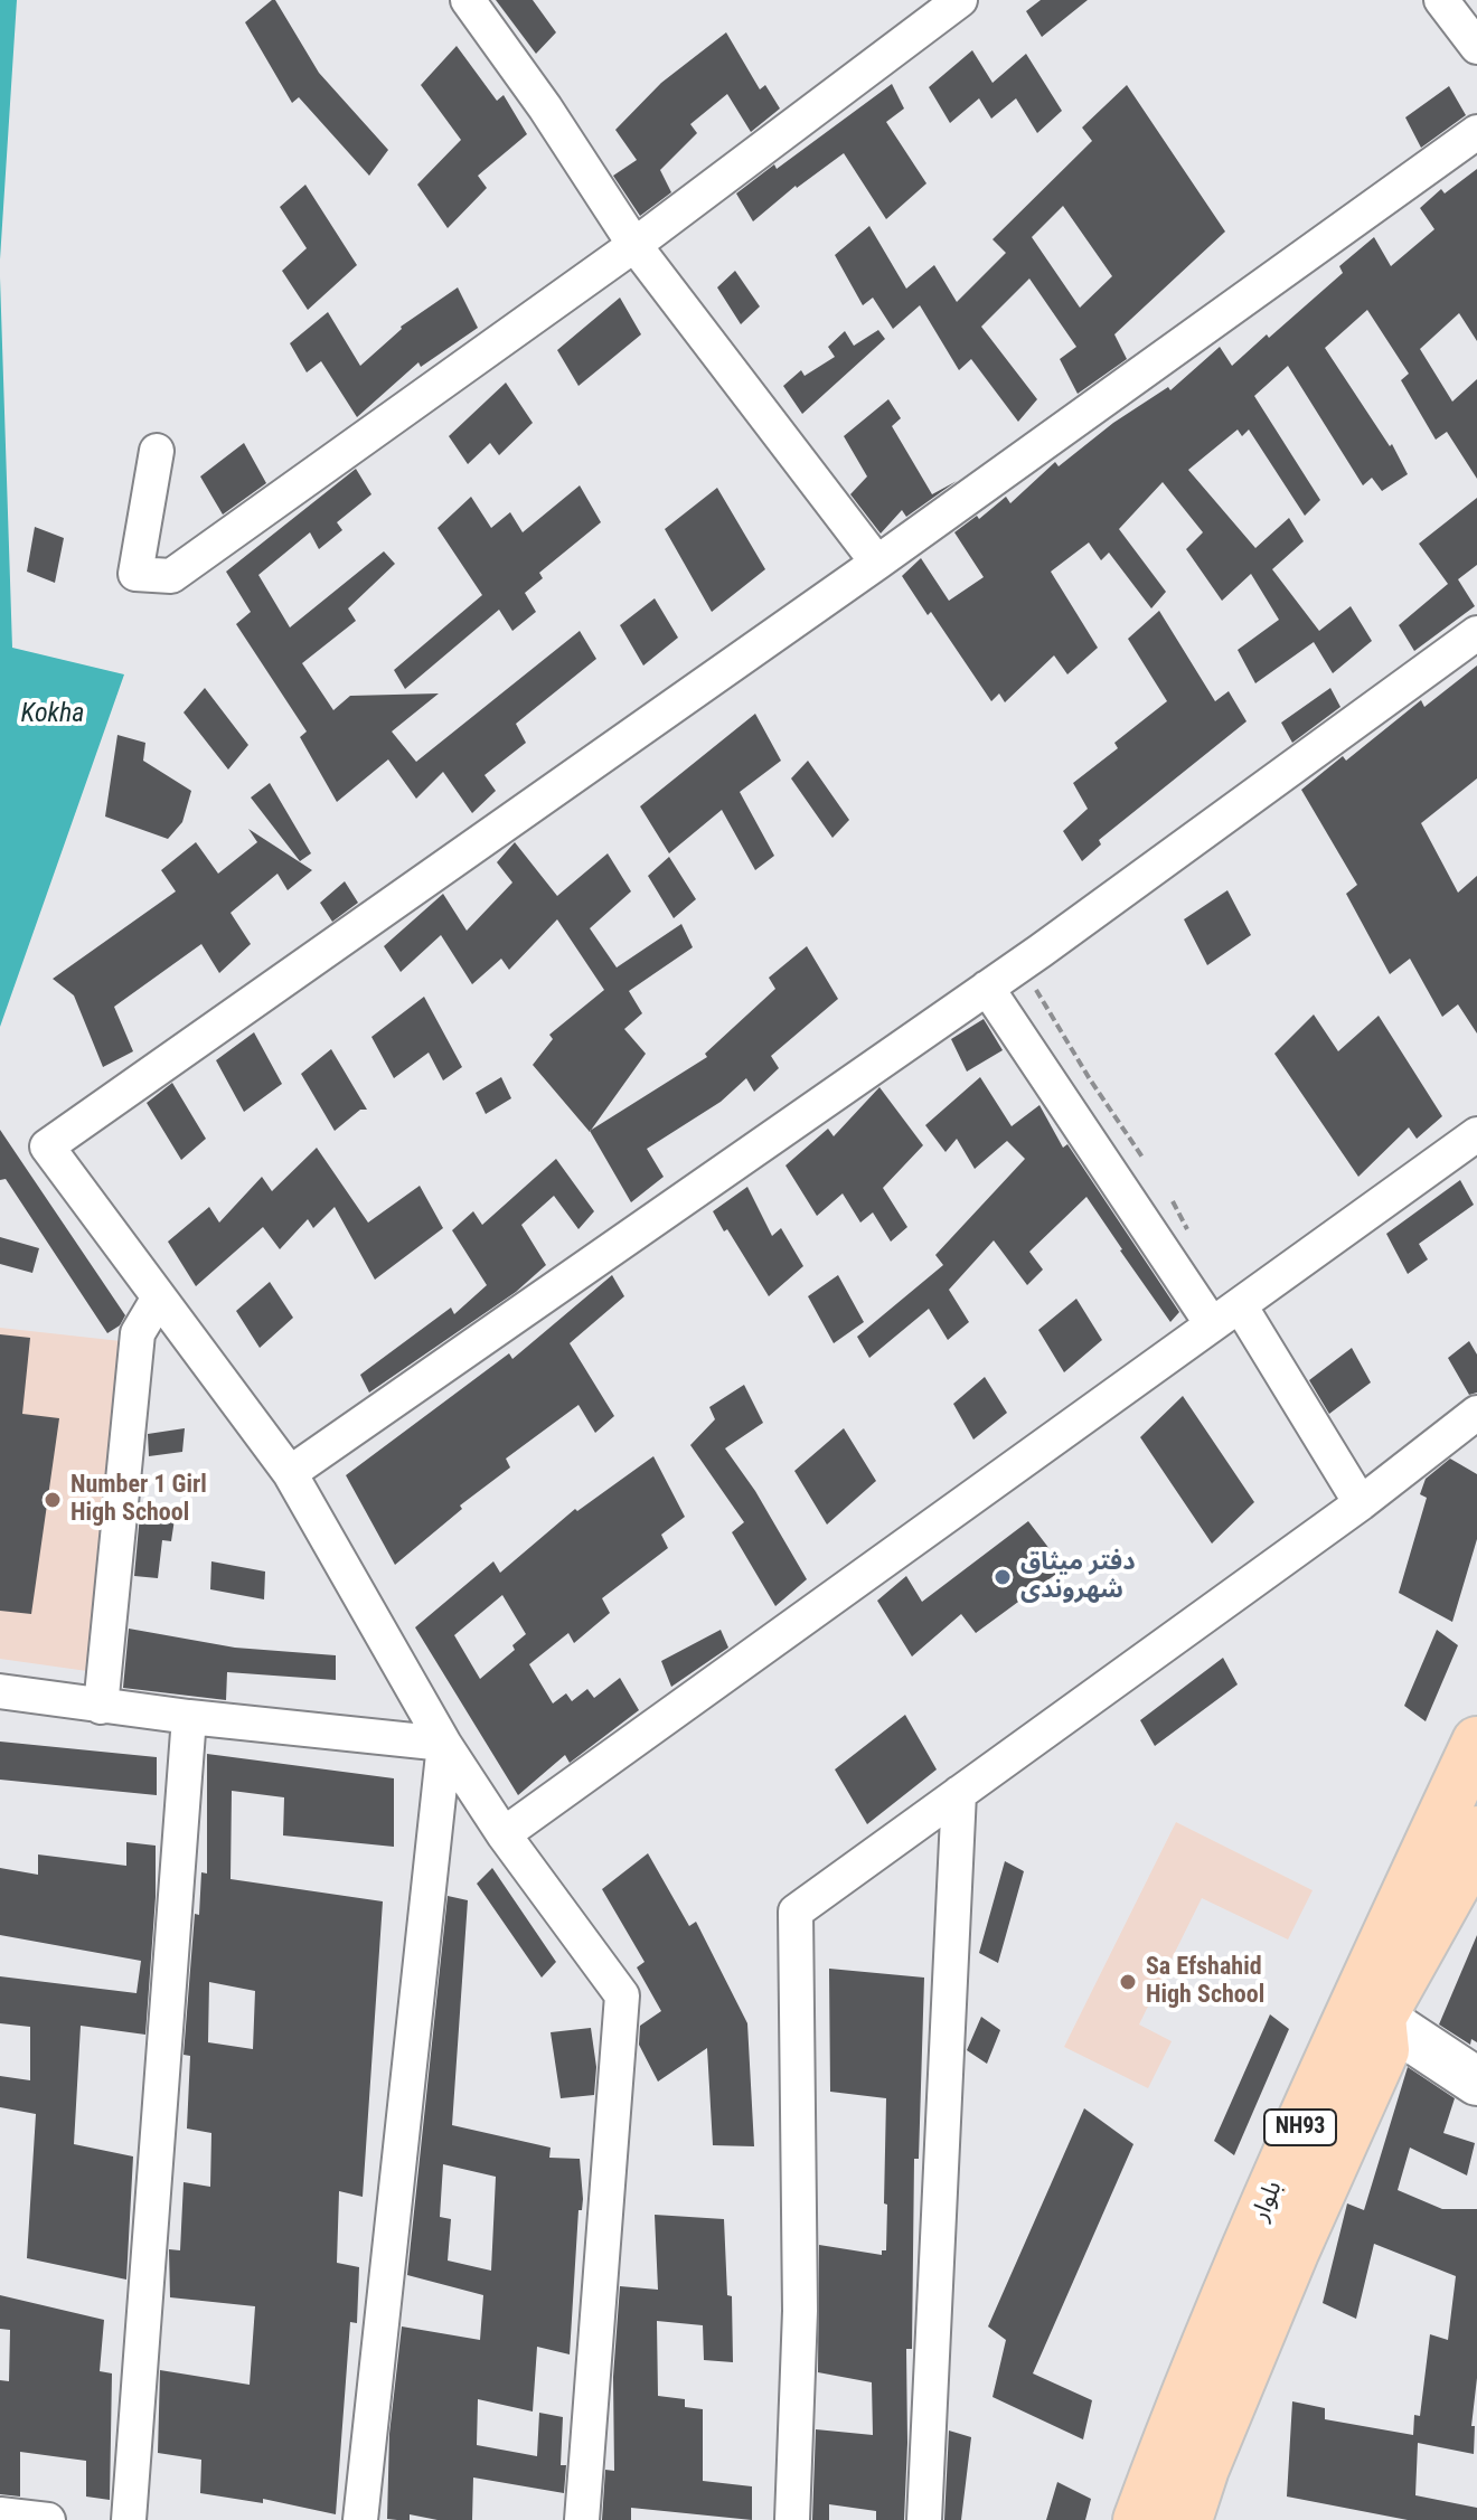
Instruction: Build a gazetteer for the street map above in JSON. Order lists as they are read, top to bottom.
{
  "streets": {
    "main road": ["NH93", "بلوار"]
  },
  "water": ["Kokha"],
  "places": ["Number 1 Girl High School", "دفتر میثاق شهروندی", "Sa Efshahid High School"]
}
